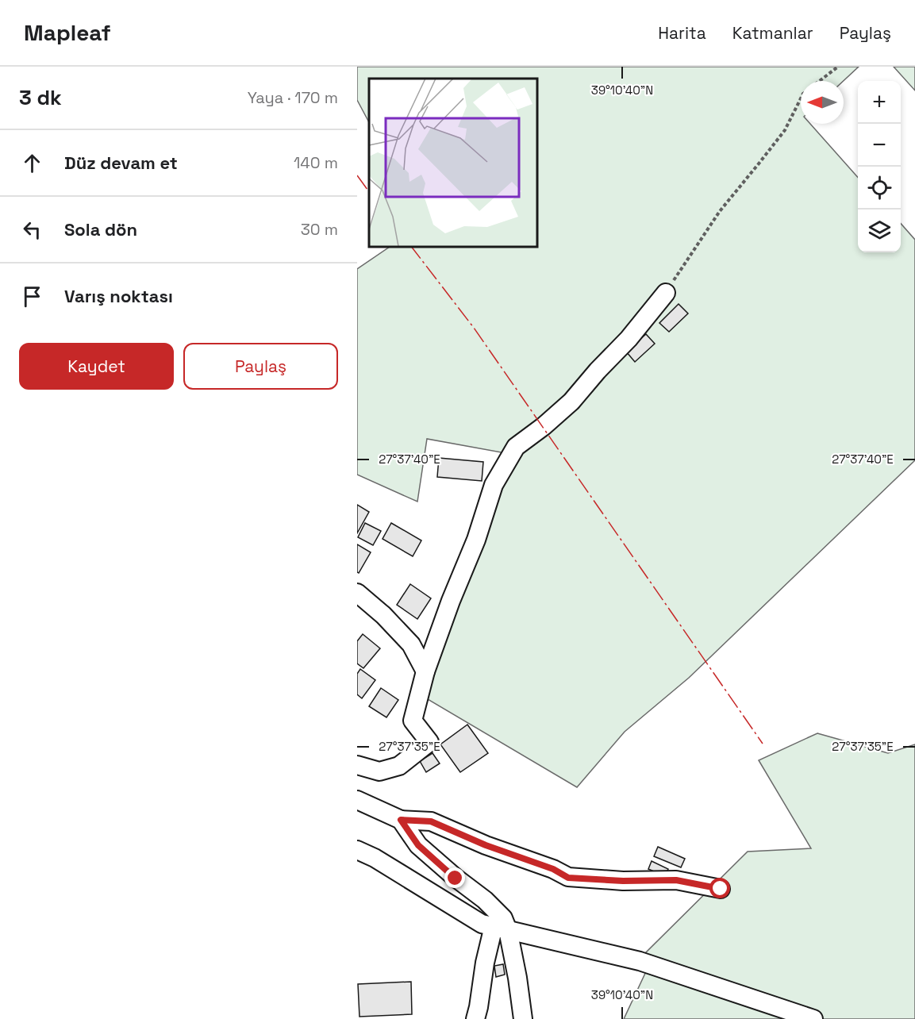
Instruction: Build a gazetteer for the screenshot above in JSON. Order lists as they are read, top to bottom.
{
  "north": "left",
  "page": {
    "header": "Mapleaf",
    "nav": ["Harita", "Katmanlar", "Paylaş"],
    "heading": ["3 dk", "Yaya · 170 m"],
    "map_buttons": ["+", "−"],
    "list": [
      ["Düz devam et", "140 m"],
      ["Sola dön", "30 m"],
      "Varış noktası"
    ],
    "buttons": ["Kaydet", "Paylaş"]
  },
  "coordinates": ["39°10'40\"N", "27°37'40\"E", "27°37'35\"E"]
}
